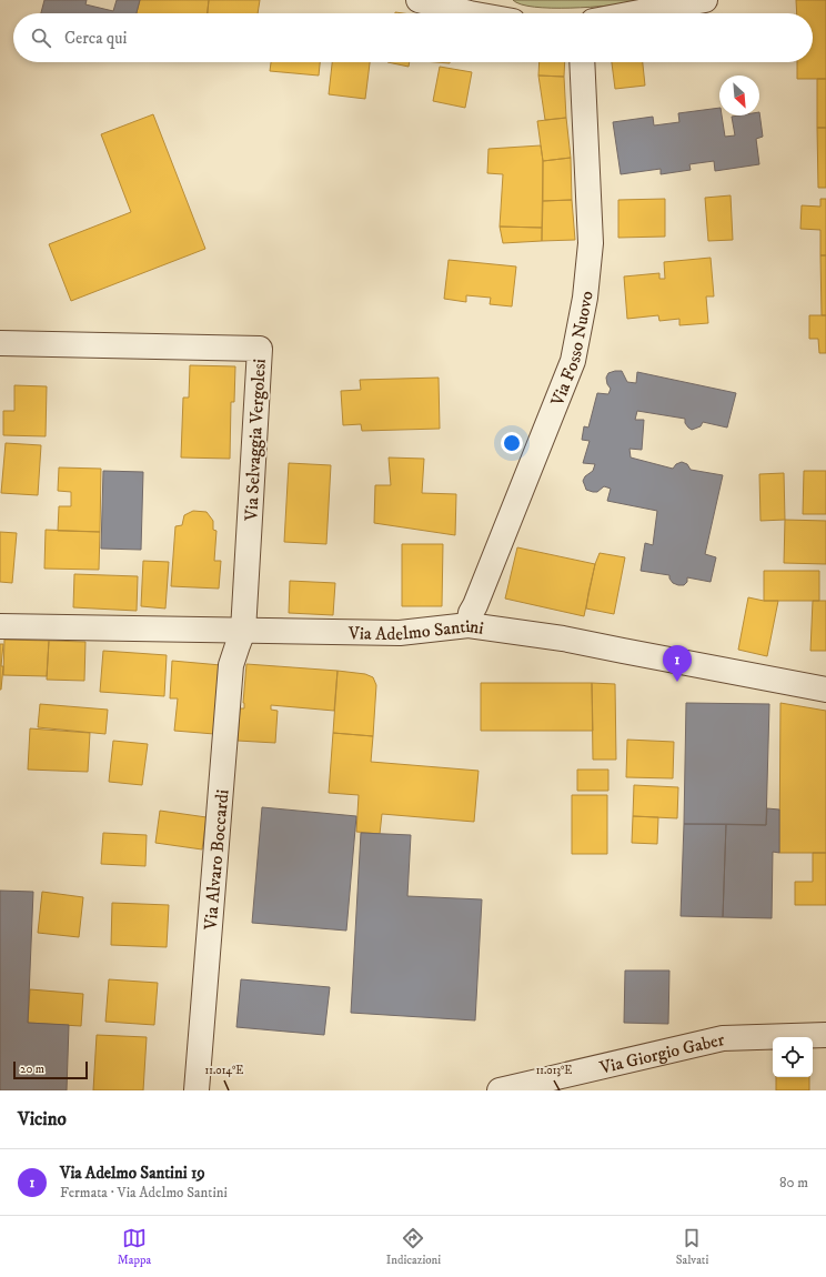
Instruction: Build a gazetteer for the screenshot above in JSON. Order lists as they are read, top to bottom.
{
  "streets": {
    "street": [
      "Via Fosso Nuovo",
      "Via Selvaggia Vergolesi",
      "Via Adelmo Santini",
      "Via Alvaro Boccardi",
      "Via Giorgio Gaber"
    ]
  },
  "crossings": [
    ["Via Fosso Nuovo", "Via Adelmo Santini"],
    ["Via Selvaggia Vergolesi", "Via Adelmo Santini"],
    ["Via Selvaggia Vergolesi", "Via Alvaro Boccardi"],
    ["Via Adelmo Santini", "Via Alvaro Boccardi"]
  ],
  "scale_bar": "20 m",
  "north": "bottom right",
  "page": {
    "search": "Cerca qui",
    "pins": "1",
    "scale": "20 m",
    "heading": "Vicino",
    "list": [
      {
        "mark": "1",
        "name": "Via Adelmo Santini 19",
        "note": "Fermata · Via Adelmo Santini",
        "value": "80 m"
      }
    ],
    "nav": ["Mappa", "Indicazioni", "Salvati"]
  },
  "coordinates": ["11.014°E", "11.013°E"]
}
